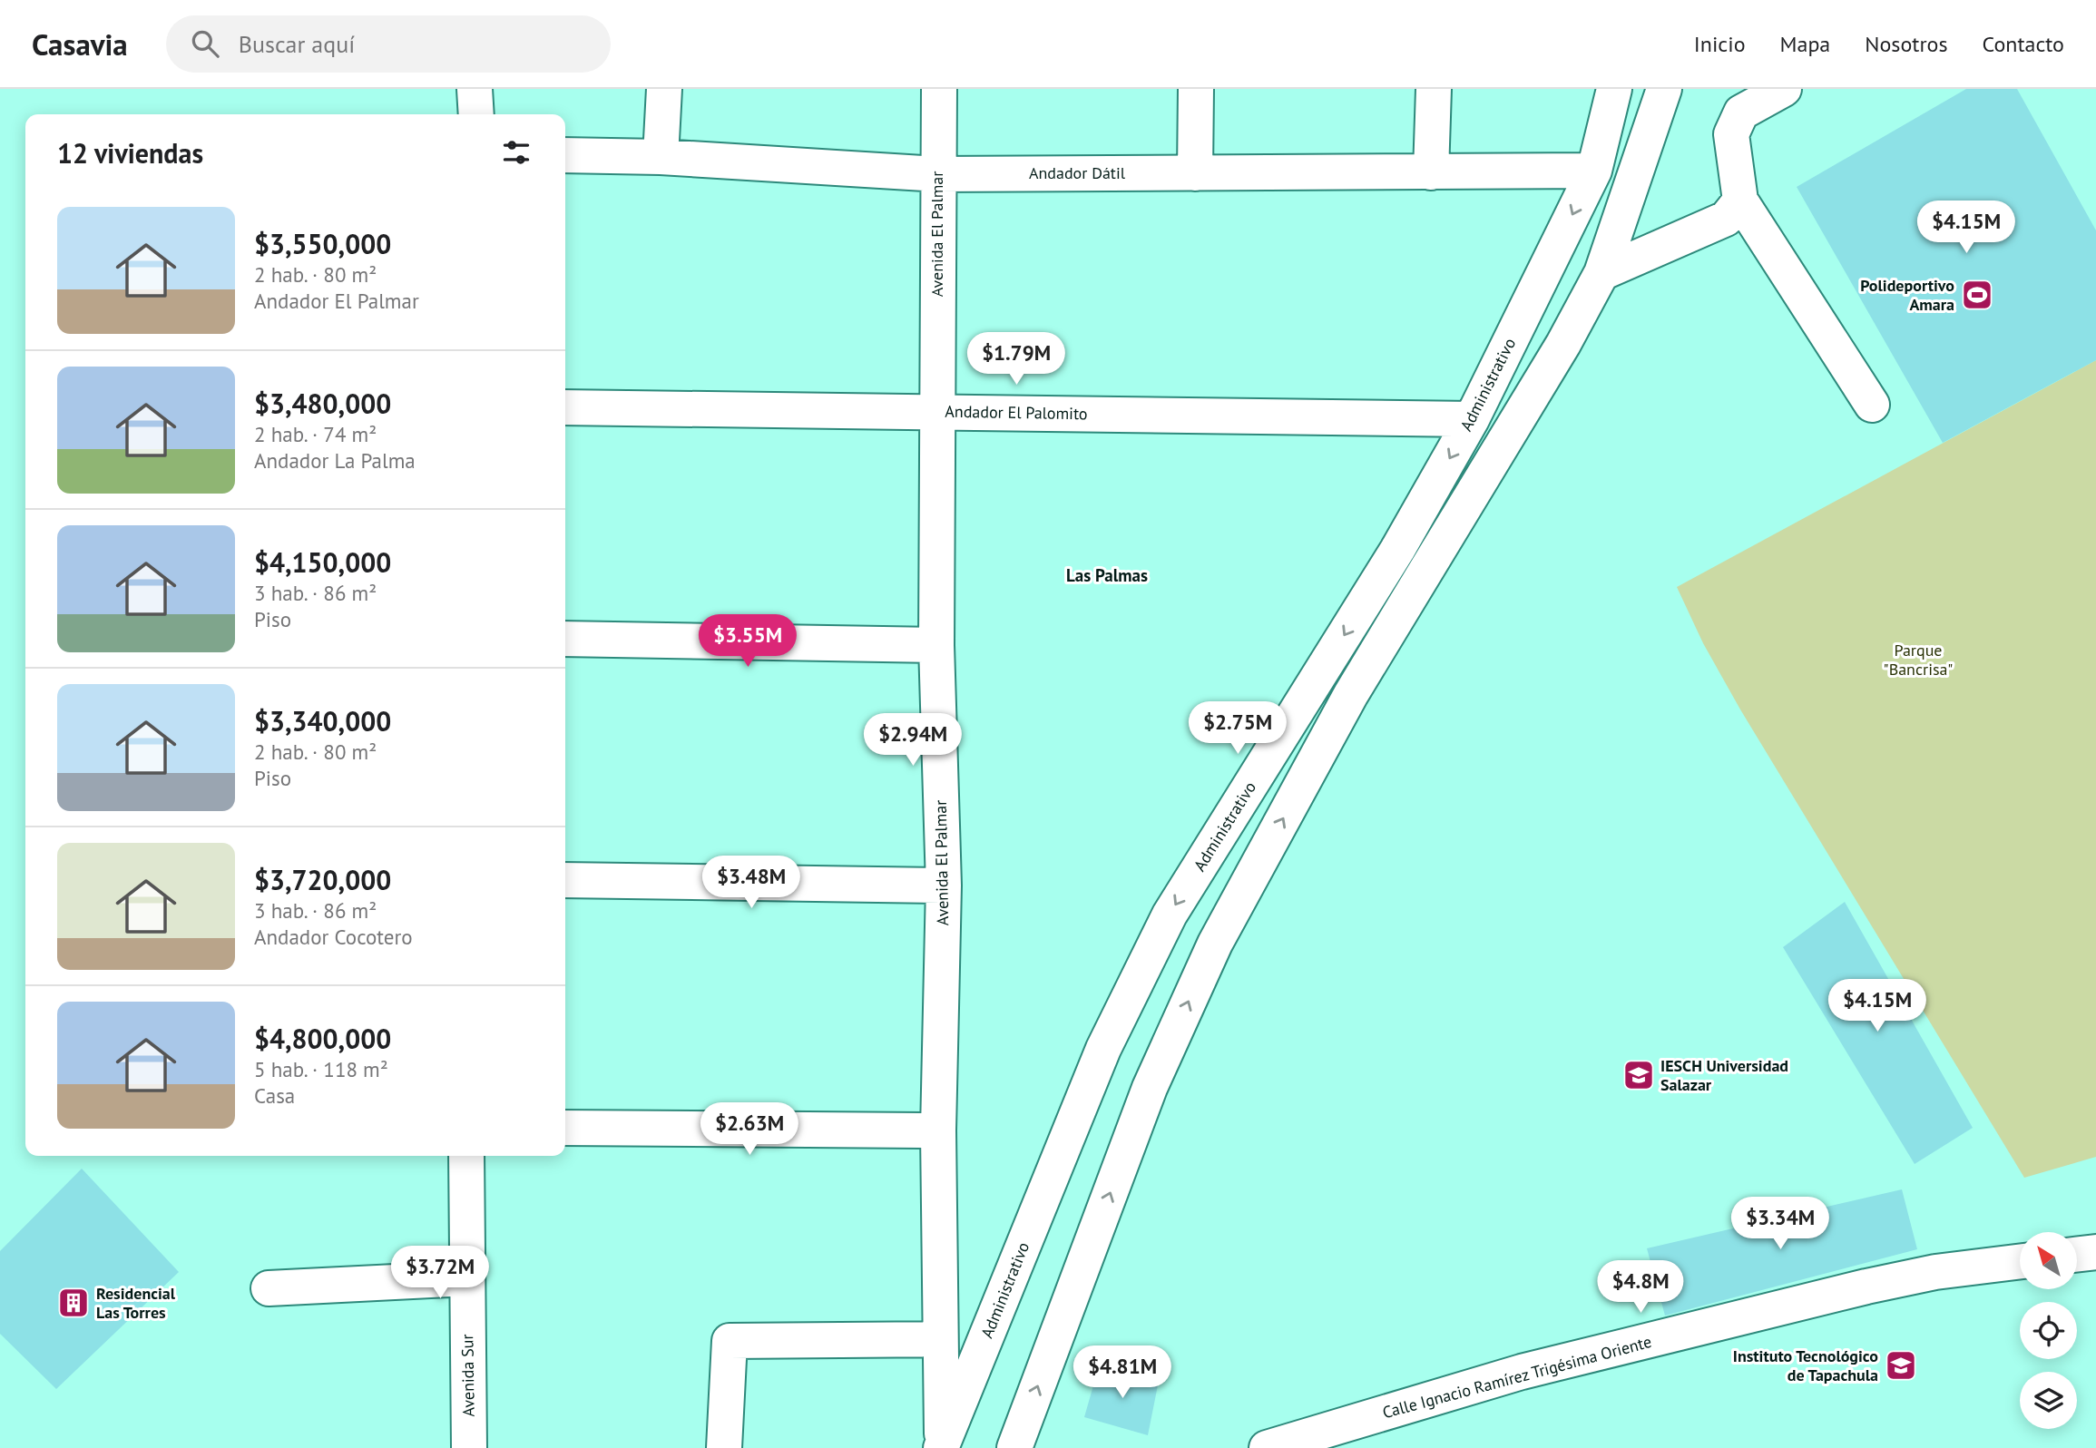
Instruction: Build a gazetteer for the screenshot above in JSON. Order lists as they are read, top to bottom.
{
  "streets": {
    "street": [
      "Andador Dátil",
      "Avenida El Palmar",
      "Administrativo",
      "Andador El Palomito",
      "Avenida Sur",
      "Calle Ignacio Ramírez Trigésima Oriente"
    ]
  },
  "crossings": [
    ["Andador Dátil", "Avenida El Palmar"],
    ["Andador Dátil", "Administrativo"],
    ["Avenida El Palmar", "Administrativo"],
    ["Avenida El Palmar", "Andador El Palomito"],
    ["Administrativo", "Andador El Palomito"]
  ],
  "districts": ["Las Palmas"],
  "parks": ["Parque \"Bancrisa\""],
  "places": {
    "sports": ["Polideportivo Amara"],
    "school or university": ["IESCH Universidad Salazar", "Instituto Tecnológico de Tapachula"],
    "building": ["Residencial Las Torres"]
  },
  "north": "top left",
  "page": {
    "header": "Casavia",
    "search": "Buscar aquí",
    "nav": [
      "Inicio",
      "Mapa",
      "Nosotros",
      "Contacto"
    ],
    "heading": "12 viviendas",
    "list": [
      {
        "name": "$3,550,000",
        "note": "2 hab. · 80 m² · Andador El Palmar"
      },
      {
        "name": "$3,480,000",
        "note": "2 hab. · 74 m² · Andador La Palma"
      },
      {
        "name": "$4,150,000",
        "note": "3 hab. · 86 m² · Piso"
      },
      {
        "name": "$3,340,000",
        "note": "2 hab. · 80 m² · Piso"
      },
      {
        "name": "$3,720,000",
        "note": "3 hab. · 86 m² · Andador Cocotero"
      },
      {
        "name": "$4,800,000",
        "note": "5 hab. · 118 m² · Casa"
      }
    ],
    "price": [
      "$4.15M",
      "$1.79M",
      "$3.55M",
      "$2.75M",
      "$2.94M",
      "$3.48M",
      "$4.15M",
      "$2.63M",
      "$3.34M",
      "$3.72M",
      "$4.8M",
      "$4.81M"
    ]
  }
}
